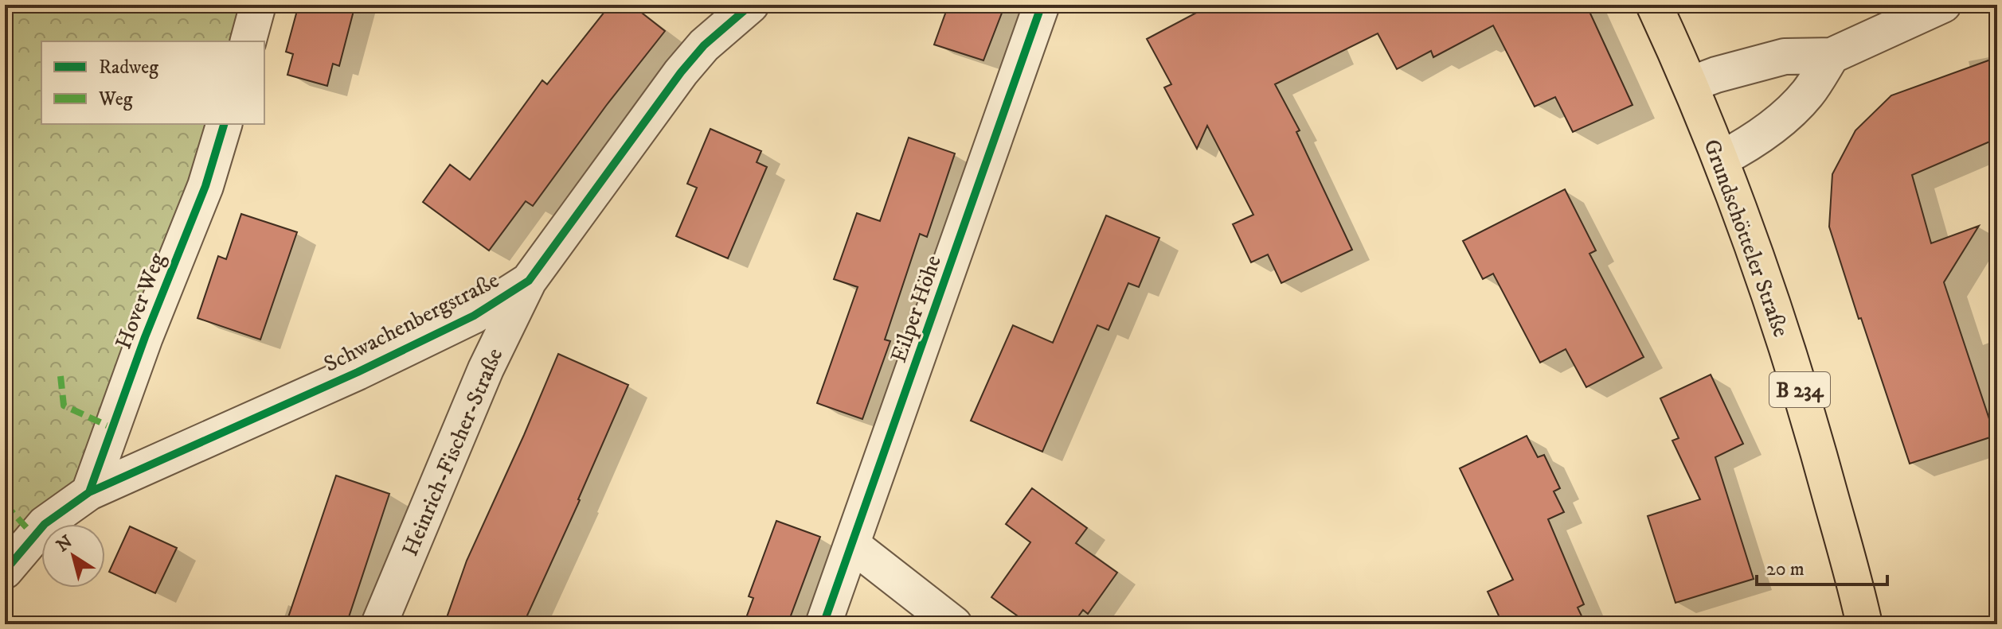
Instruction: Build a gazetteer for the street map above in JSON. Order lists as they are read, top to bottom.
{
  "streets": {
    "main road": ["Grundschötteler Straße", "B 234"],
    "street": [
      "Hover Weg",
      "Eilper Höhe",
      "Schwachenbergstraße",
      "Heinrich-Fischer-Straße"
    ]
  },
  "crossings": [
    ["Hover Weg", "Schwachenbergstraße"],
    ["Schwachenbergstraße", "Heinrich-Fischer-Straße"]
  ],
  "legend": ["Radweg", "Weg"],
  "scale_bar": "20 m",
  "north": "top left"
}
